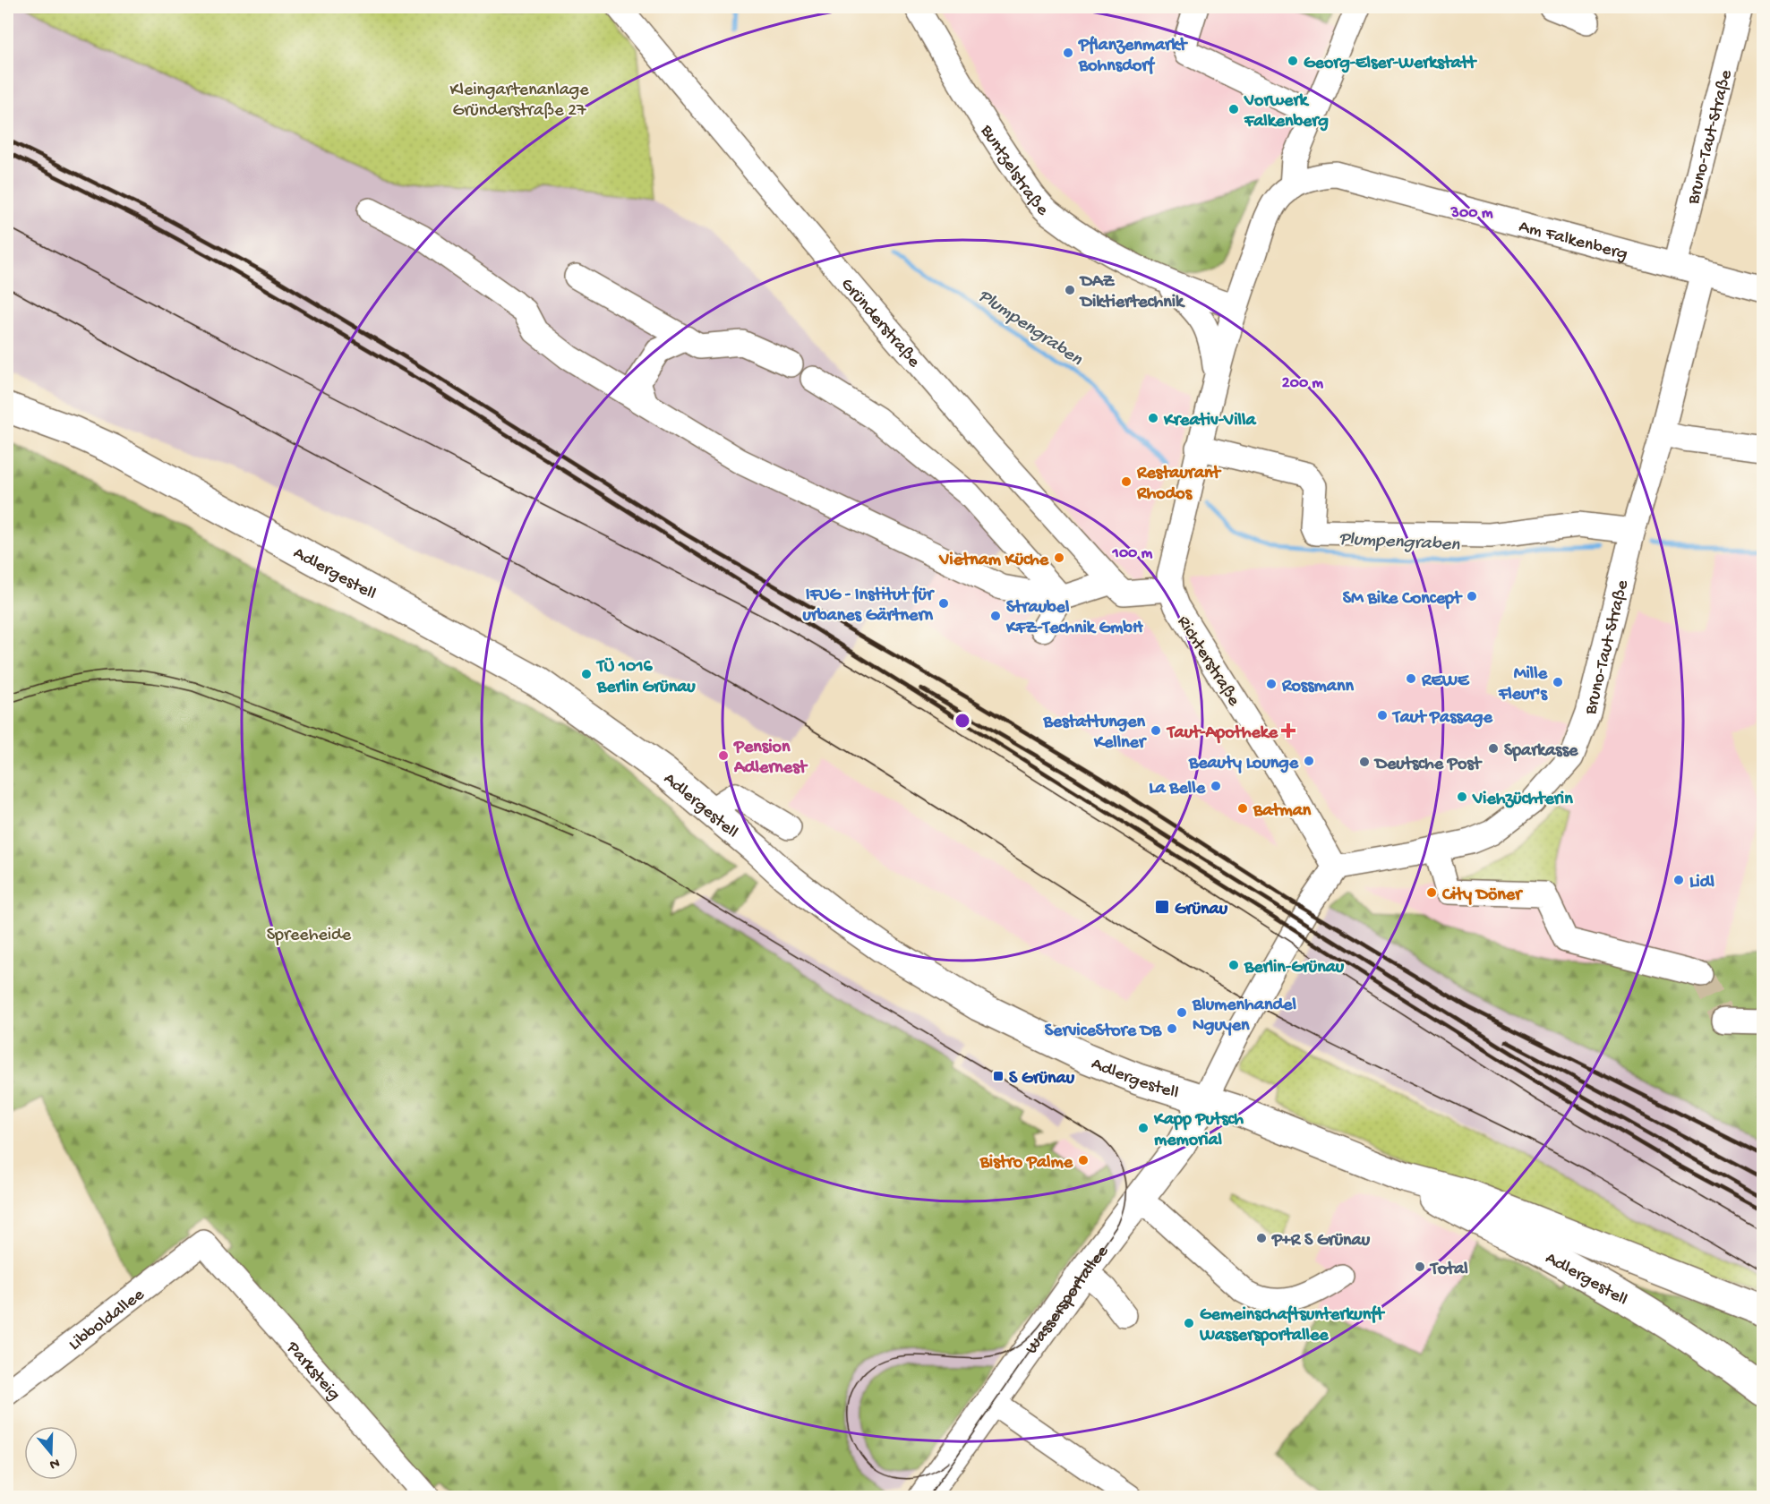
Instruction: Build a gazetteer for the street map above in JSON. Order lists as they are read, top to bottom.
{
  "streets": {
    "main road": ["Adlergestell", "Wassersportallee"],
    "street": [
      "Bruno-Taut-Straße",
      "Buntzelstraße",
      "Am Falkenberg",
      "Gründerstraße",
      "Richterstraße",
      "Libboldallee",
      "Parksteig"
    ]
  },
  "crossings": [
    ["Bruno-Taut-Straße", "Am Falkenberg"],
    ["Bruno-Taut-Straße", "Richterstraße"],
    ["Buntzelstraße", "Richterstraße"],
    ["Am Falkenberg", "Richterstraße"],
    ["Gründerstraße", "Richterstraße"],
    ["Adlergestell", "Wassersportallee"],
    ["Libboldallee", "Parksteig"]
  ],
  "water": ["Plumpengraben"],
  "parks": ["Kleingartenanlage Gründerstraße 27", "Spreeheide"],
  "places": {
    "other": [
      "Pflanzenmarkt Bohnsdorf",
      "Georg-Elser-Werkstatt",
      "Vorwerk Falkenberg",
      "DAZ Diktiertechnik",
      "Kreativ-Villa",
      "Restaurant Rhodos",
      "Vietnam Küche",
      "SM Bike Concept",
      "IFUG - Institut für urbanes Gärtnern",
      "Straubel KFZ-Technik GmbH",
      "TÜ 1016 Berlin Grünau",
      "REWE",
      "Mille Fleur's",
      "Rossmann",
      "Taut Passage",
      "Bestattungen Kellner",
      "Sparkasse",
      "Pension Adlernest",
      "Beauty Lounge",
      "Deutsche Post",
      "La Belle",
      "Viehzüchterin",
      "Batman",
      "Lidl",
      "City Döner",
      "Berlin-Grünau",
      "Blumenhandel Nguyen",
      "ServiceStore DB",
      "Kapp Putsch memorial",
      "Bistro Palme",
      "P+R S Grünau",
      "Total",
      "Gemeinschaftsunterkunft Wassersportallee"
    ],
    "health": ["Taut-Apotheke"],
    "transit": ["Grünau", "S Grünau"]
  },
  "north": "bottom",
  "rings": ["300 m", "200 m", "100 m"]
}
